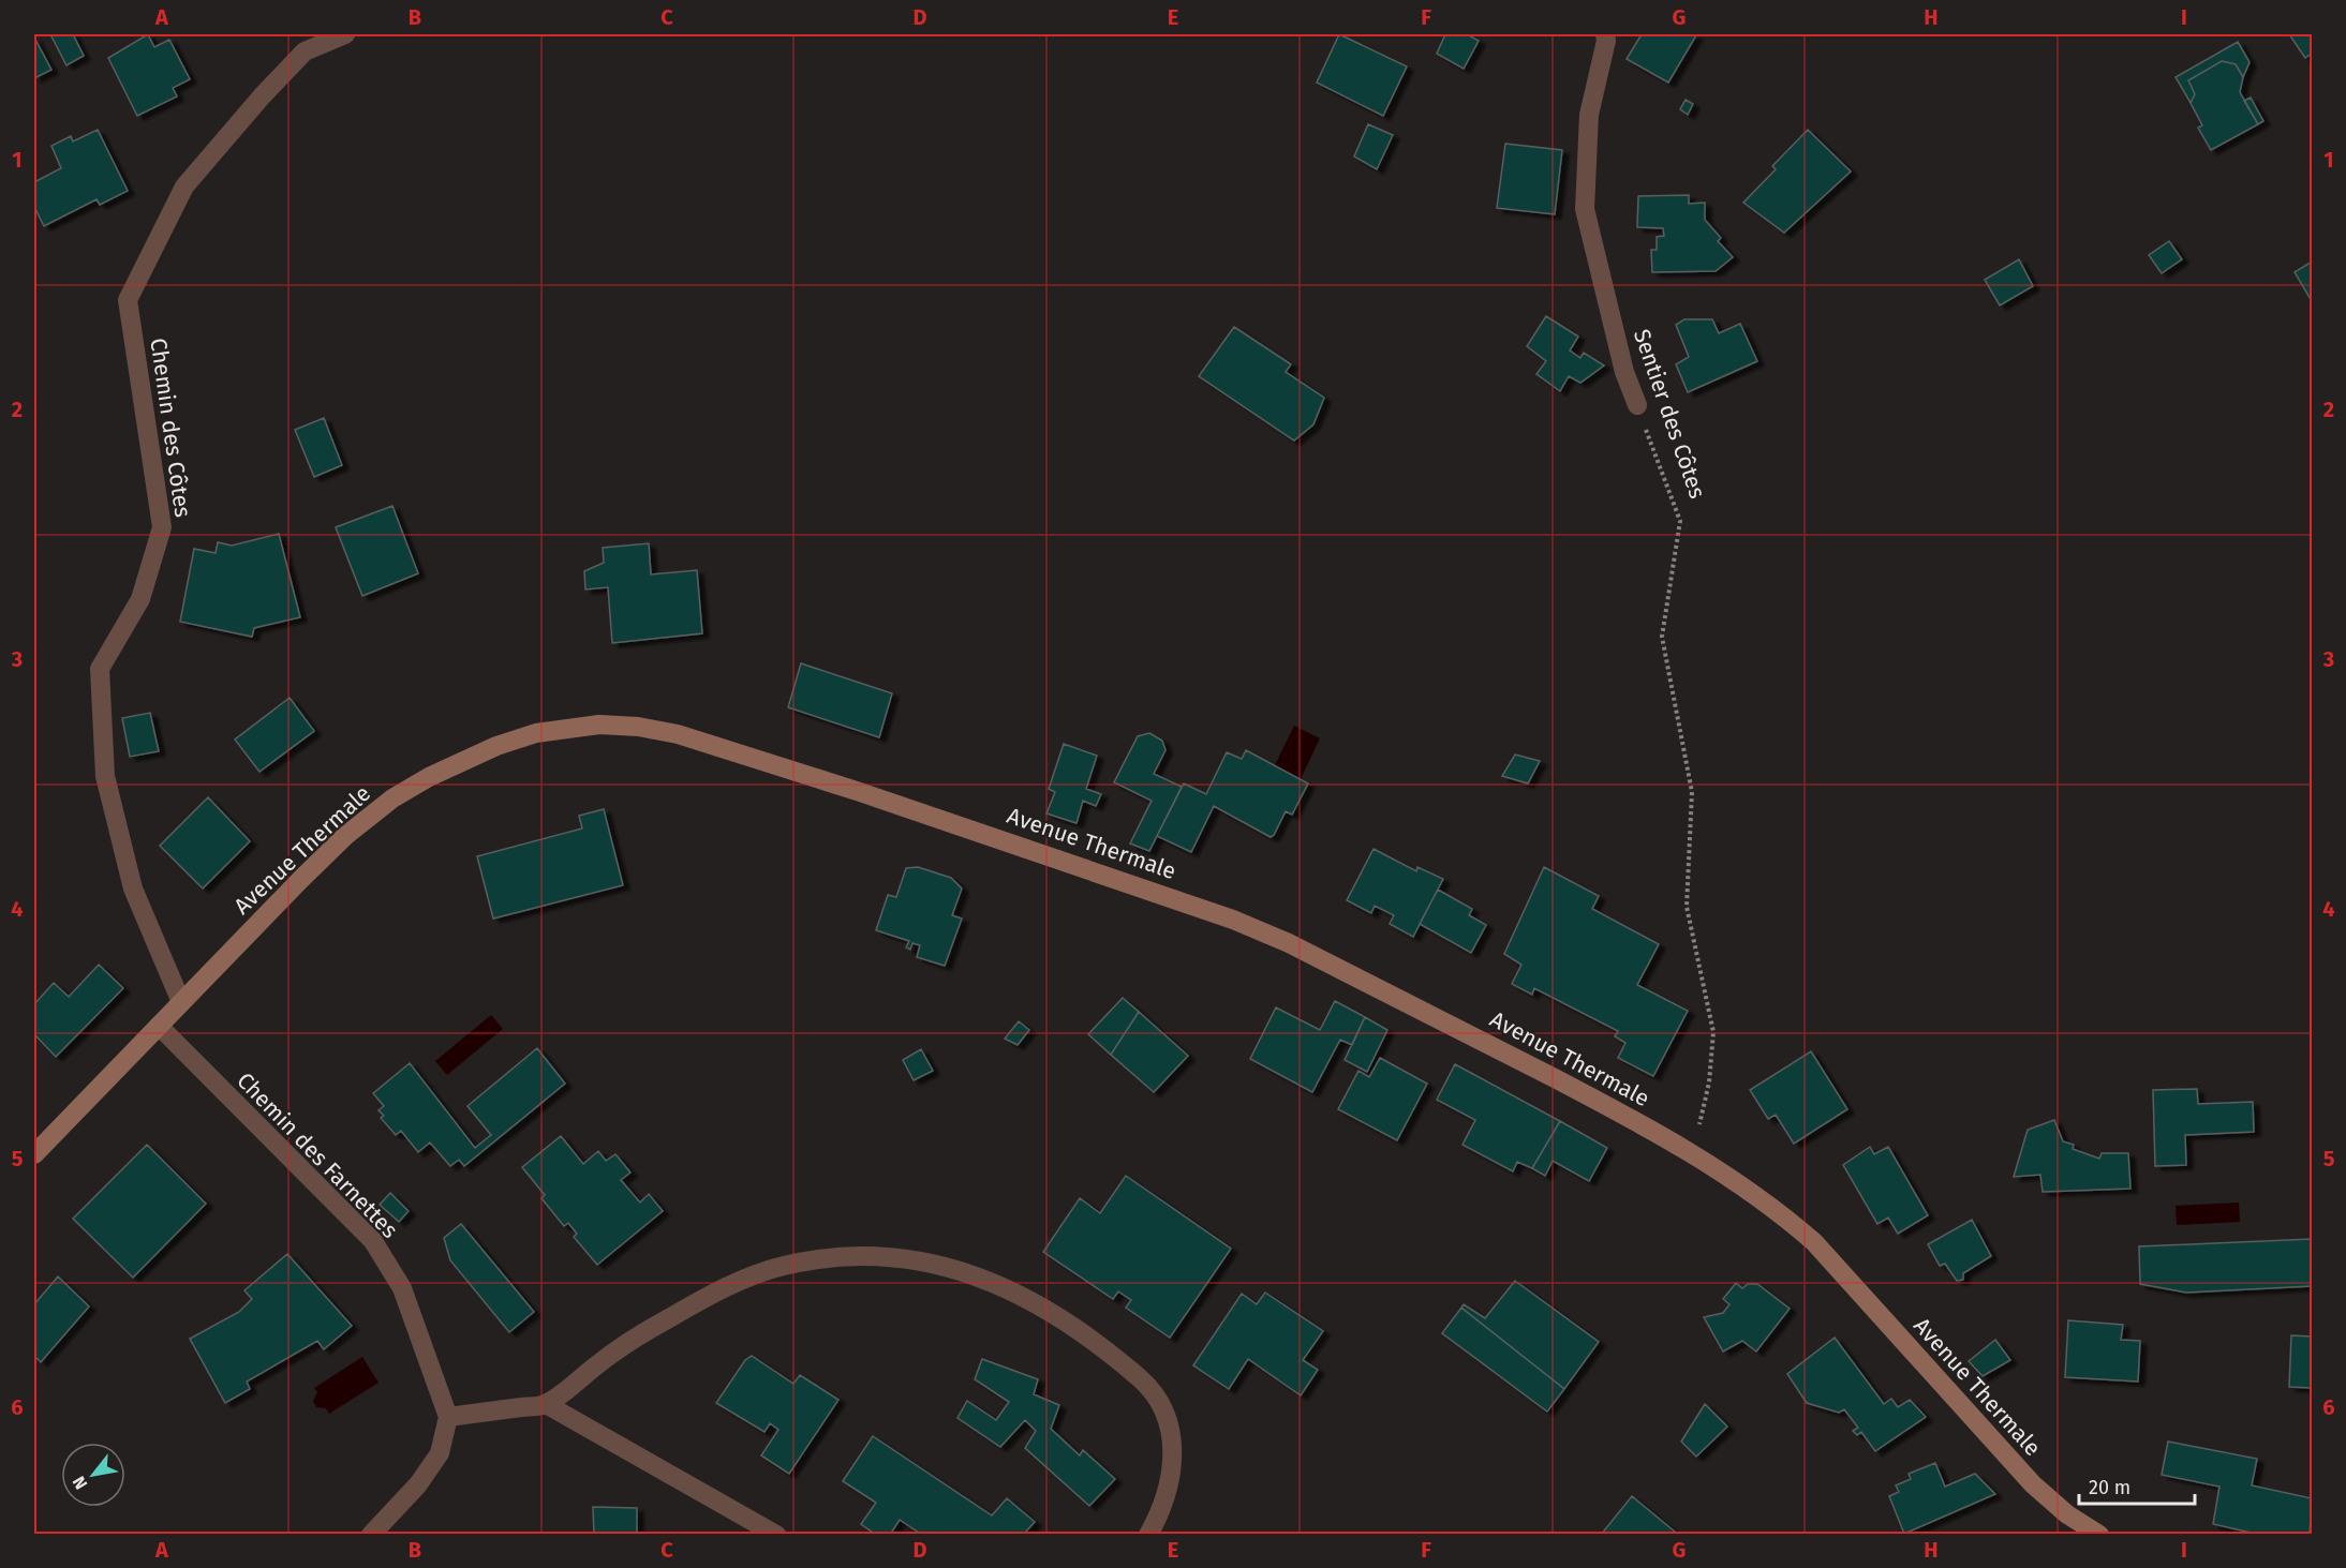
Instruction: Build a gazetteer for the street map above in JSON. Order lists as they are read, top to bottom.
{
  "streets": {
    "main road": ["Avenue Thermale"],
    "street": ["Sentier des Côtes", "Chemin des Côtes", "Chemin des Farnettes"]
  },
  "crossings": [
    ["Sentier des Côtes", "Avenue Thermale"],
    ["Chemin des Côtes", "Avenue Thermale"],
    ["Avenue Thermale", "Chemin des Farnettes"]
  ],
  "scale_bar": "20 m",
  "north": "bottom left",
  "grid": {
    "columns": [
      "A",
      "B",
      "C",
      "D",
      "E",
      "F",
      "G",
      "H",
      "I"
    ],
    "rows": [
      "1",
      "2",
      "3",
      "4",
      "5",
      "6"
    ]
  }
}
